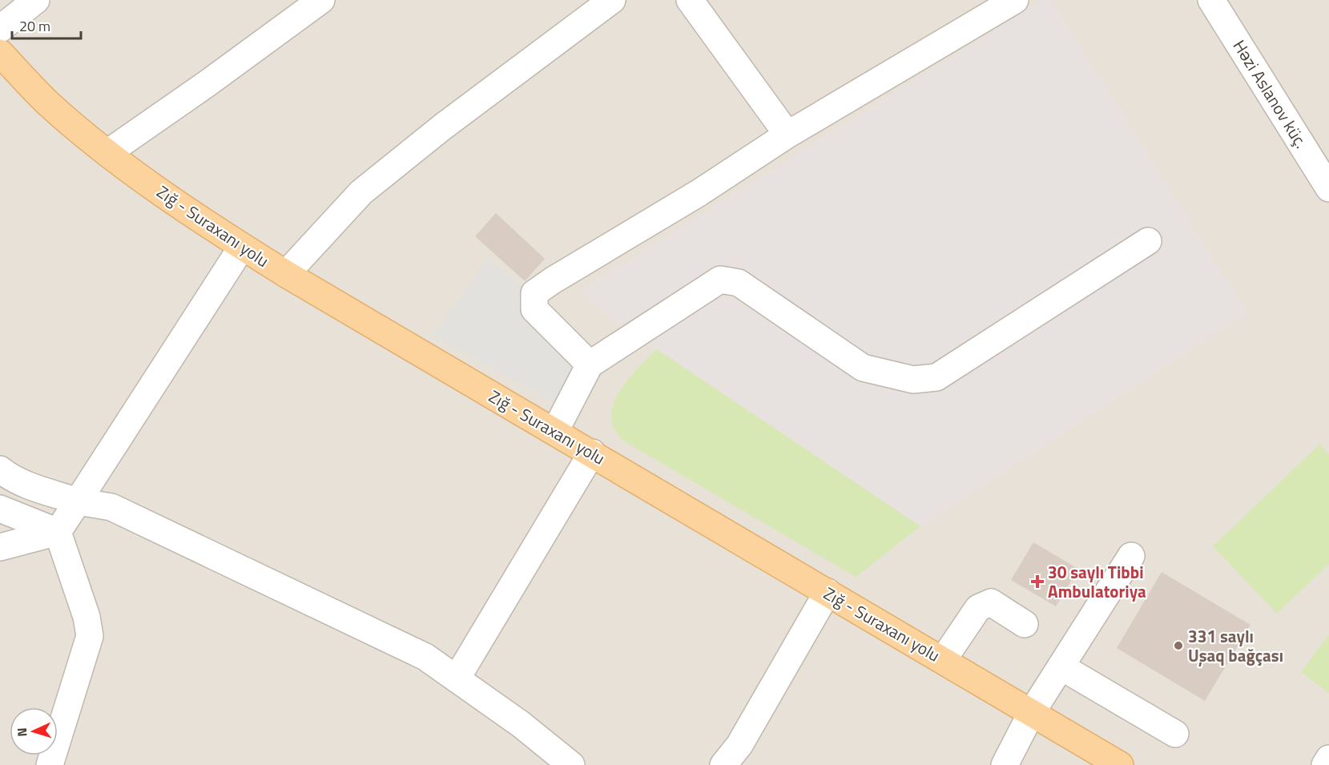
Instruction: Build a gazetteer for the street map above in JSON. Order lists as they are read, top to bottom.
{
  "streets": {
    "main road": ["Zığ - Suraxanı yolu"],
    "street": ["Həzi Aslanov küç."]
  },
  "places": {
    "health": ["30 saylı Tibbi Ambulatoriya"],
    "other": ["331 saylı Uşaq bağçası"]
  },
  "scale_bar": "20 m",
  "north": "left"
}
